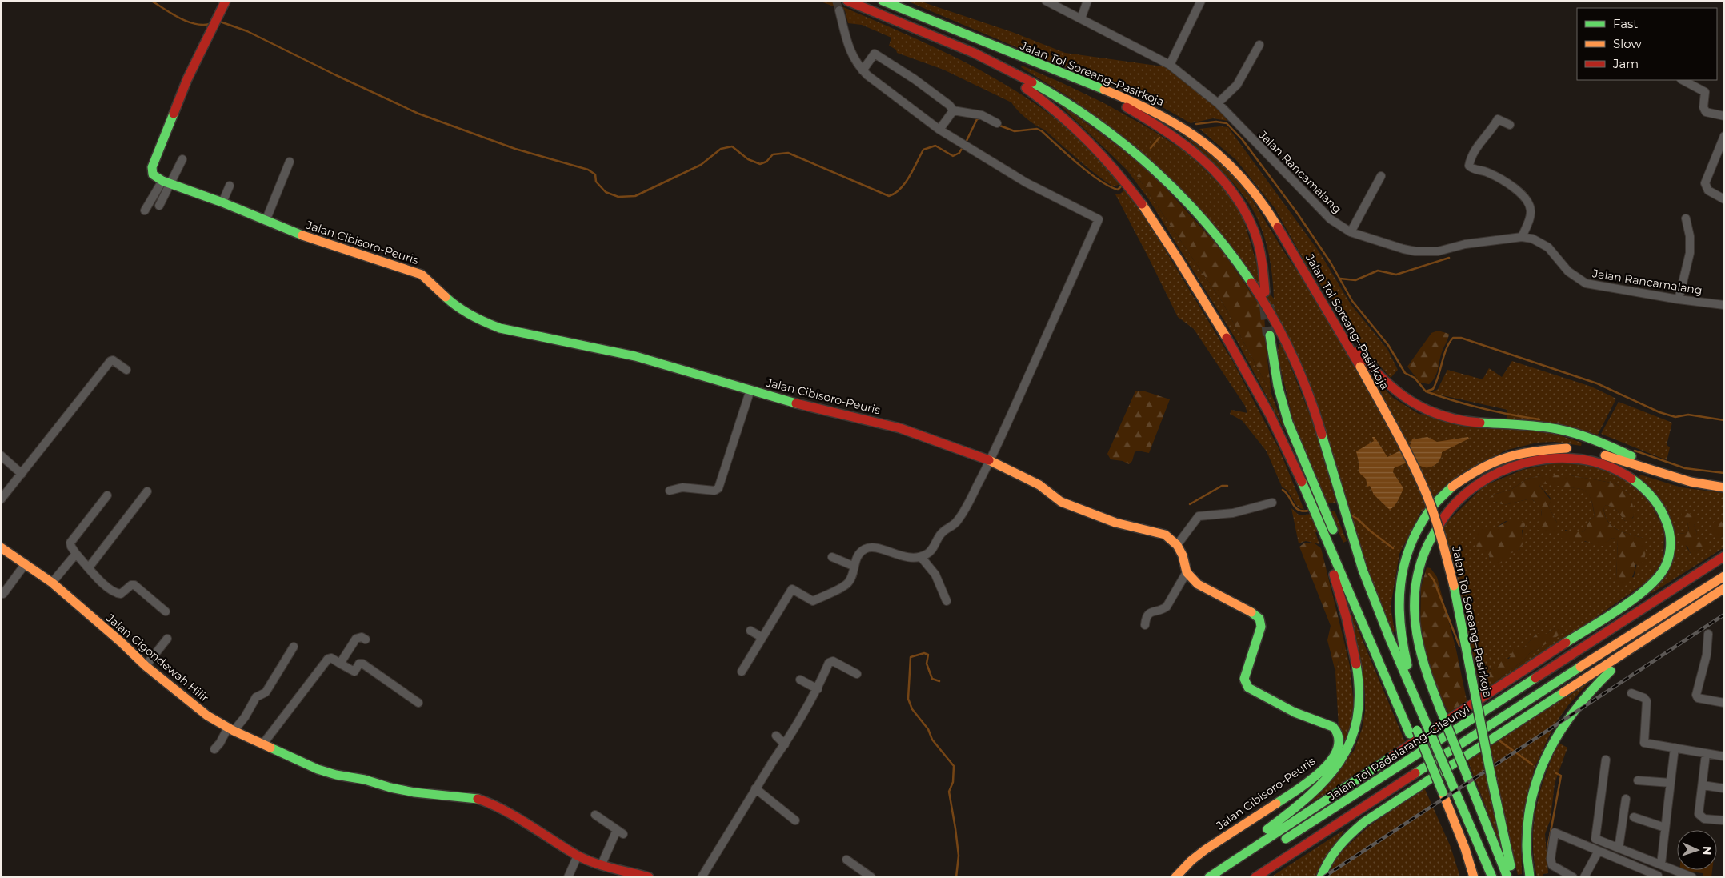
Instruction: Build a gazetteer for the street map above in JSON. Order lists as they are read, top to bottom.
{
  "streets": {
    "main road": [
      "Jalan Tol Soreang–Pasirkoja",
      "Jalan Cibisoro-Peuris",
      "Jalan Cigondewah Hilir",
      "Jalan Tol Padalarang–Cileunyi"
    ],
    "street": ["Jalan Rancamalang"]
  },
  "legend": ["Fast", "Slow", "Jam"],
  "north": "right"
}
